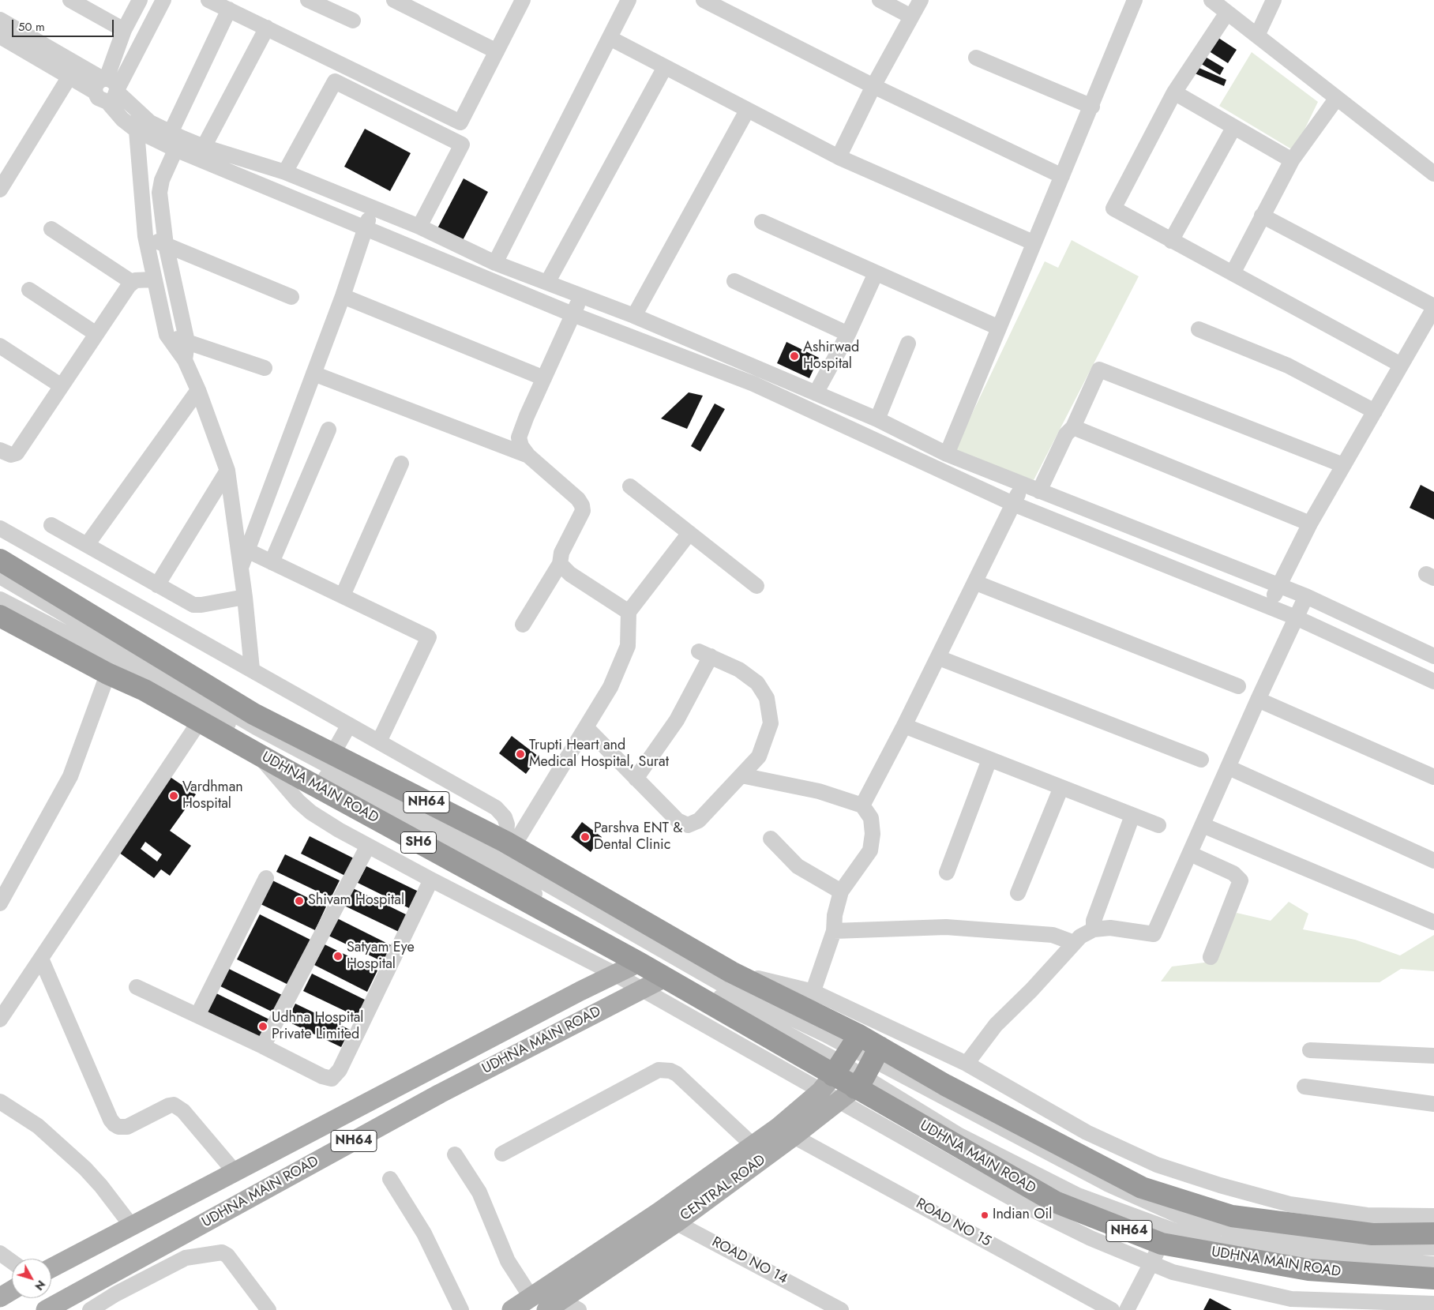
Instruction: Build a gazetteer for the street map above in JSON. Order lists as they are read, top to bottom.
{
  "streets": {
    "highway": ["UDHNA MAIN ROAD", "NH64", "SH6"],
    "main road": ["CENTRAL ROAD"],
    "street": ["ROAD NO 15", "ROAD NO 14"]
  },
  "crossings": [
    ["UDHNA MAIN ROAD", "NH64"],
    ["UDHNA MAIN ROAD", "CENTRAL ROAD"],
    ["NH64", "CENTRAL ROAD"],
    ["CENTRAL ROAD", "ROAD NO 15"],
    ["CENTRAL ROAD", "ROAD NO 14"]
  ],
  "places": [
    "Ashirwad Hospital",
    "Trupti Heart and Medical Hospital, Surat",
    "Vardhman Hospital",
    "Parshva ENT & Dental Clinic",
    "Shivam Hospital",
    "Satyam Eye Hospital",
    "Udhna Hospital Private Limited",
    "Indian Oil"
  ],
  "scale_bar": "50 m",
  "north": "bottom right"
}
